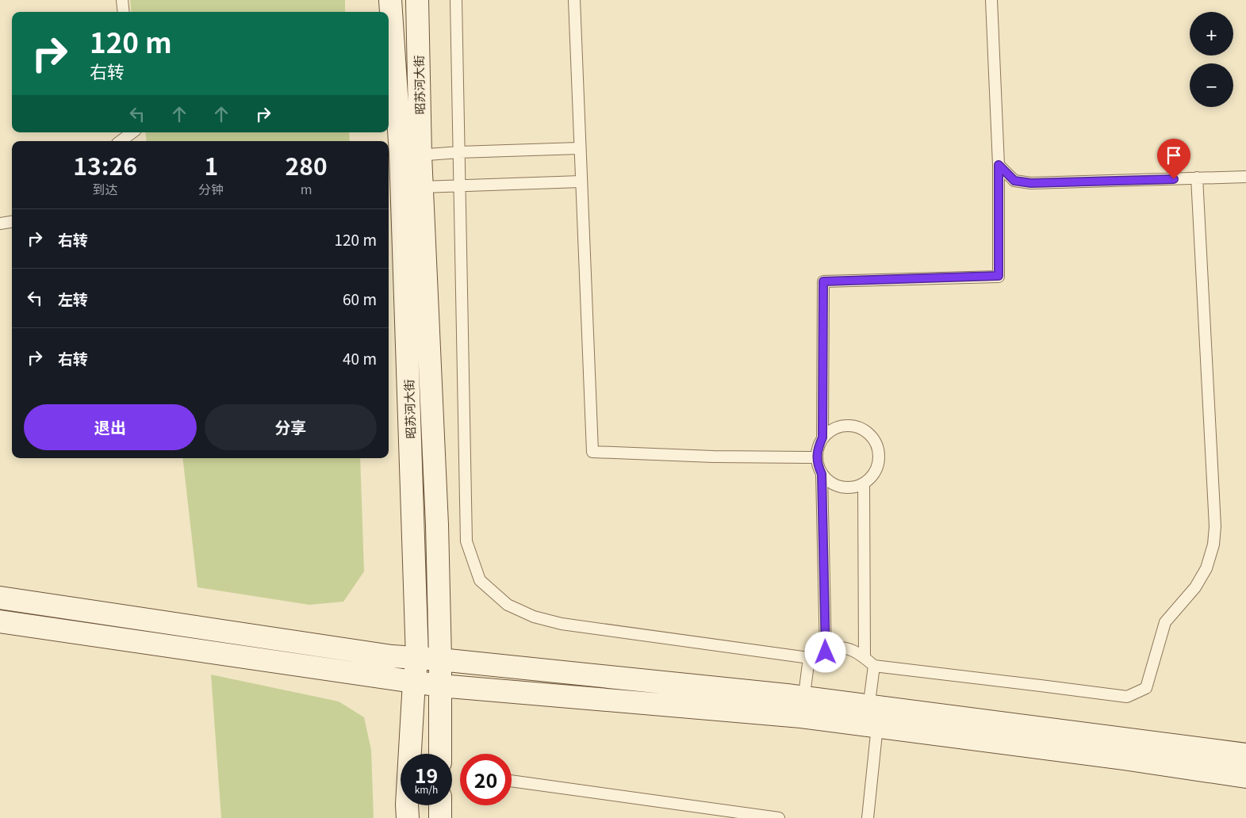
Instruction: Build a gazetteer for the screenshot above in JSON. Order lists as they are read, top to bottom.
{
  "streets": {
    "street": ["昭苏河大街"]
  },
  "page": {
    "map_buttons": ["+", "−"],
    "turn": ["120 m", "右转"],
    "eta": [
      "13:26",
      "到达",
      "1",
      "分钟",
      "280",
      "m"
    ],
    "list": [
      {
        "name": "右转",
        "value": "120 m"
      },
      {
        "name": "左转",
        "value": "60 m"
      },
      {
        "name": "右转",
        "value": "40 m"
      }
    ],
    "buttons": ["退出", "分享"],
    "speed": "19 km/h",
    "limit": "20"
  }
}
